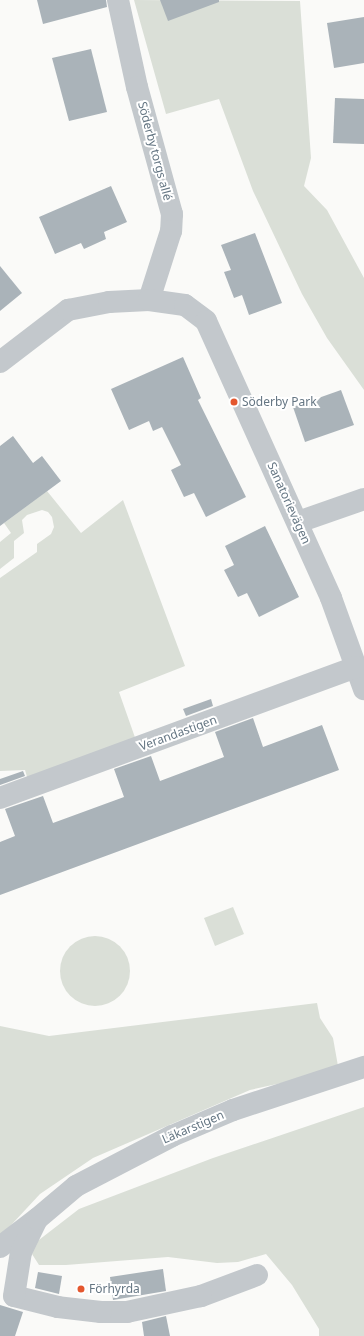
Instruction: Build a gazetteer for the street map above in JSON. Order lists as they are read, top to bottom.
{
  "streets": {
    "street": [
      "Söderby torgs allé",
      "Sanatorievägen",
      "Verandastigen",
      "Läkarstigen"
    ]
  },
  "crossings": [
    ["Söderby torgs allé", "Sanatorievägen"],
    ["Sanatorievägen", "Verandastigen"]
  ],
  "places": ["Söderby Park", "Förhyrda"]
}
